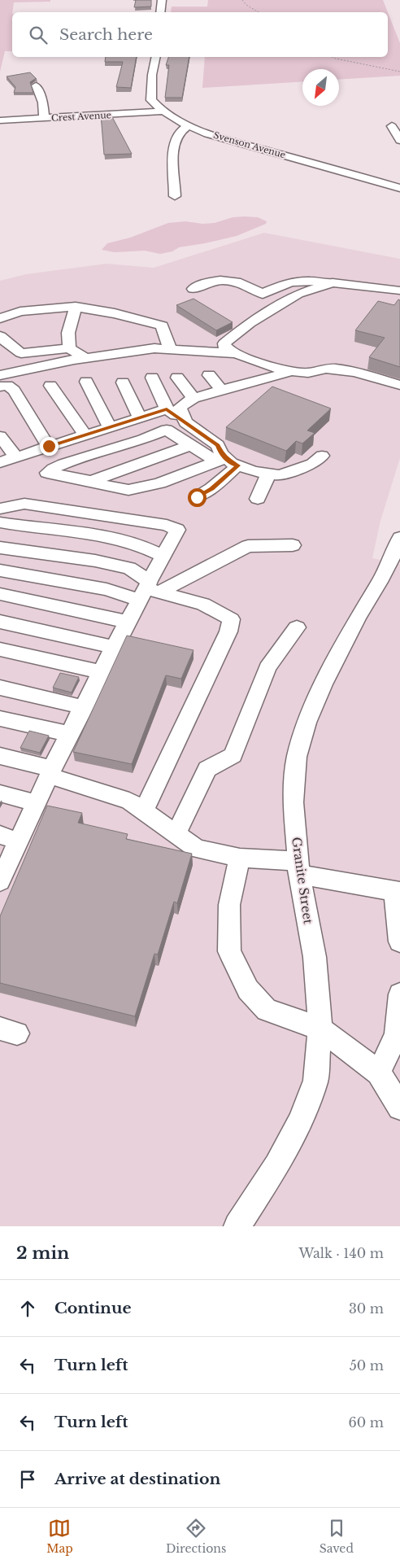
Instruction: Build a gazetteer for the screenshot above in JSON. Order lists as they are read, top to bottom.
{
  "streets": {
    "street": ["Crest Avenue", "Svenson Avenue", "Granite Street"]
  },
  "crossings": [
    ["Crest Avenue", "Svenson Avenue"]
  ],
  "north": "bottom left",
  "page": {
    "search": "Search here",
    "heading": ["2 min", "Walk · 140 m"],
    "list": [
      ["Continue", "30 m"],
      ["Turn left", "50 m"],
      ["Turn left", "60 m"],
      "Arrive at destination"
    ],
    "nav": ["Map", "Directions", "Saved"]
  }
}
